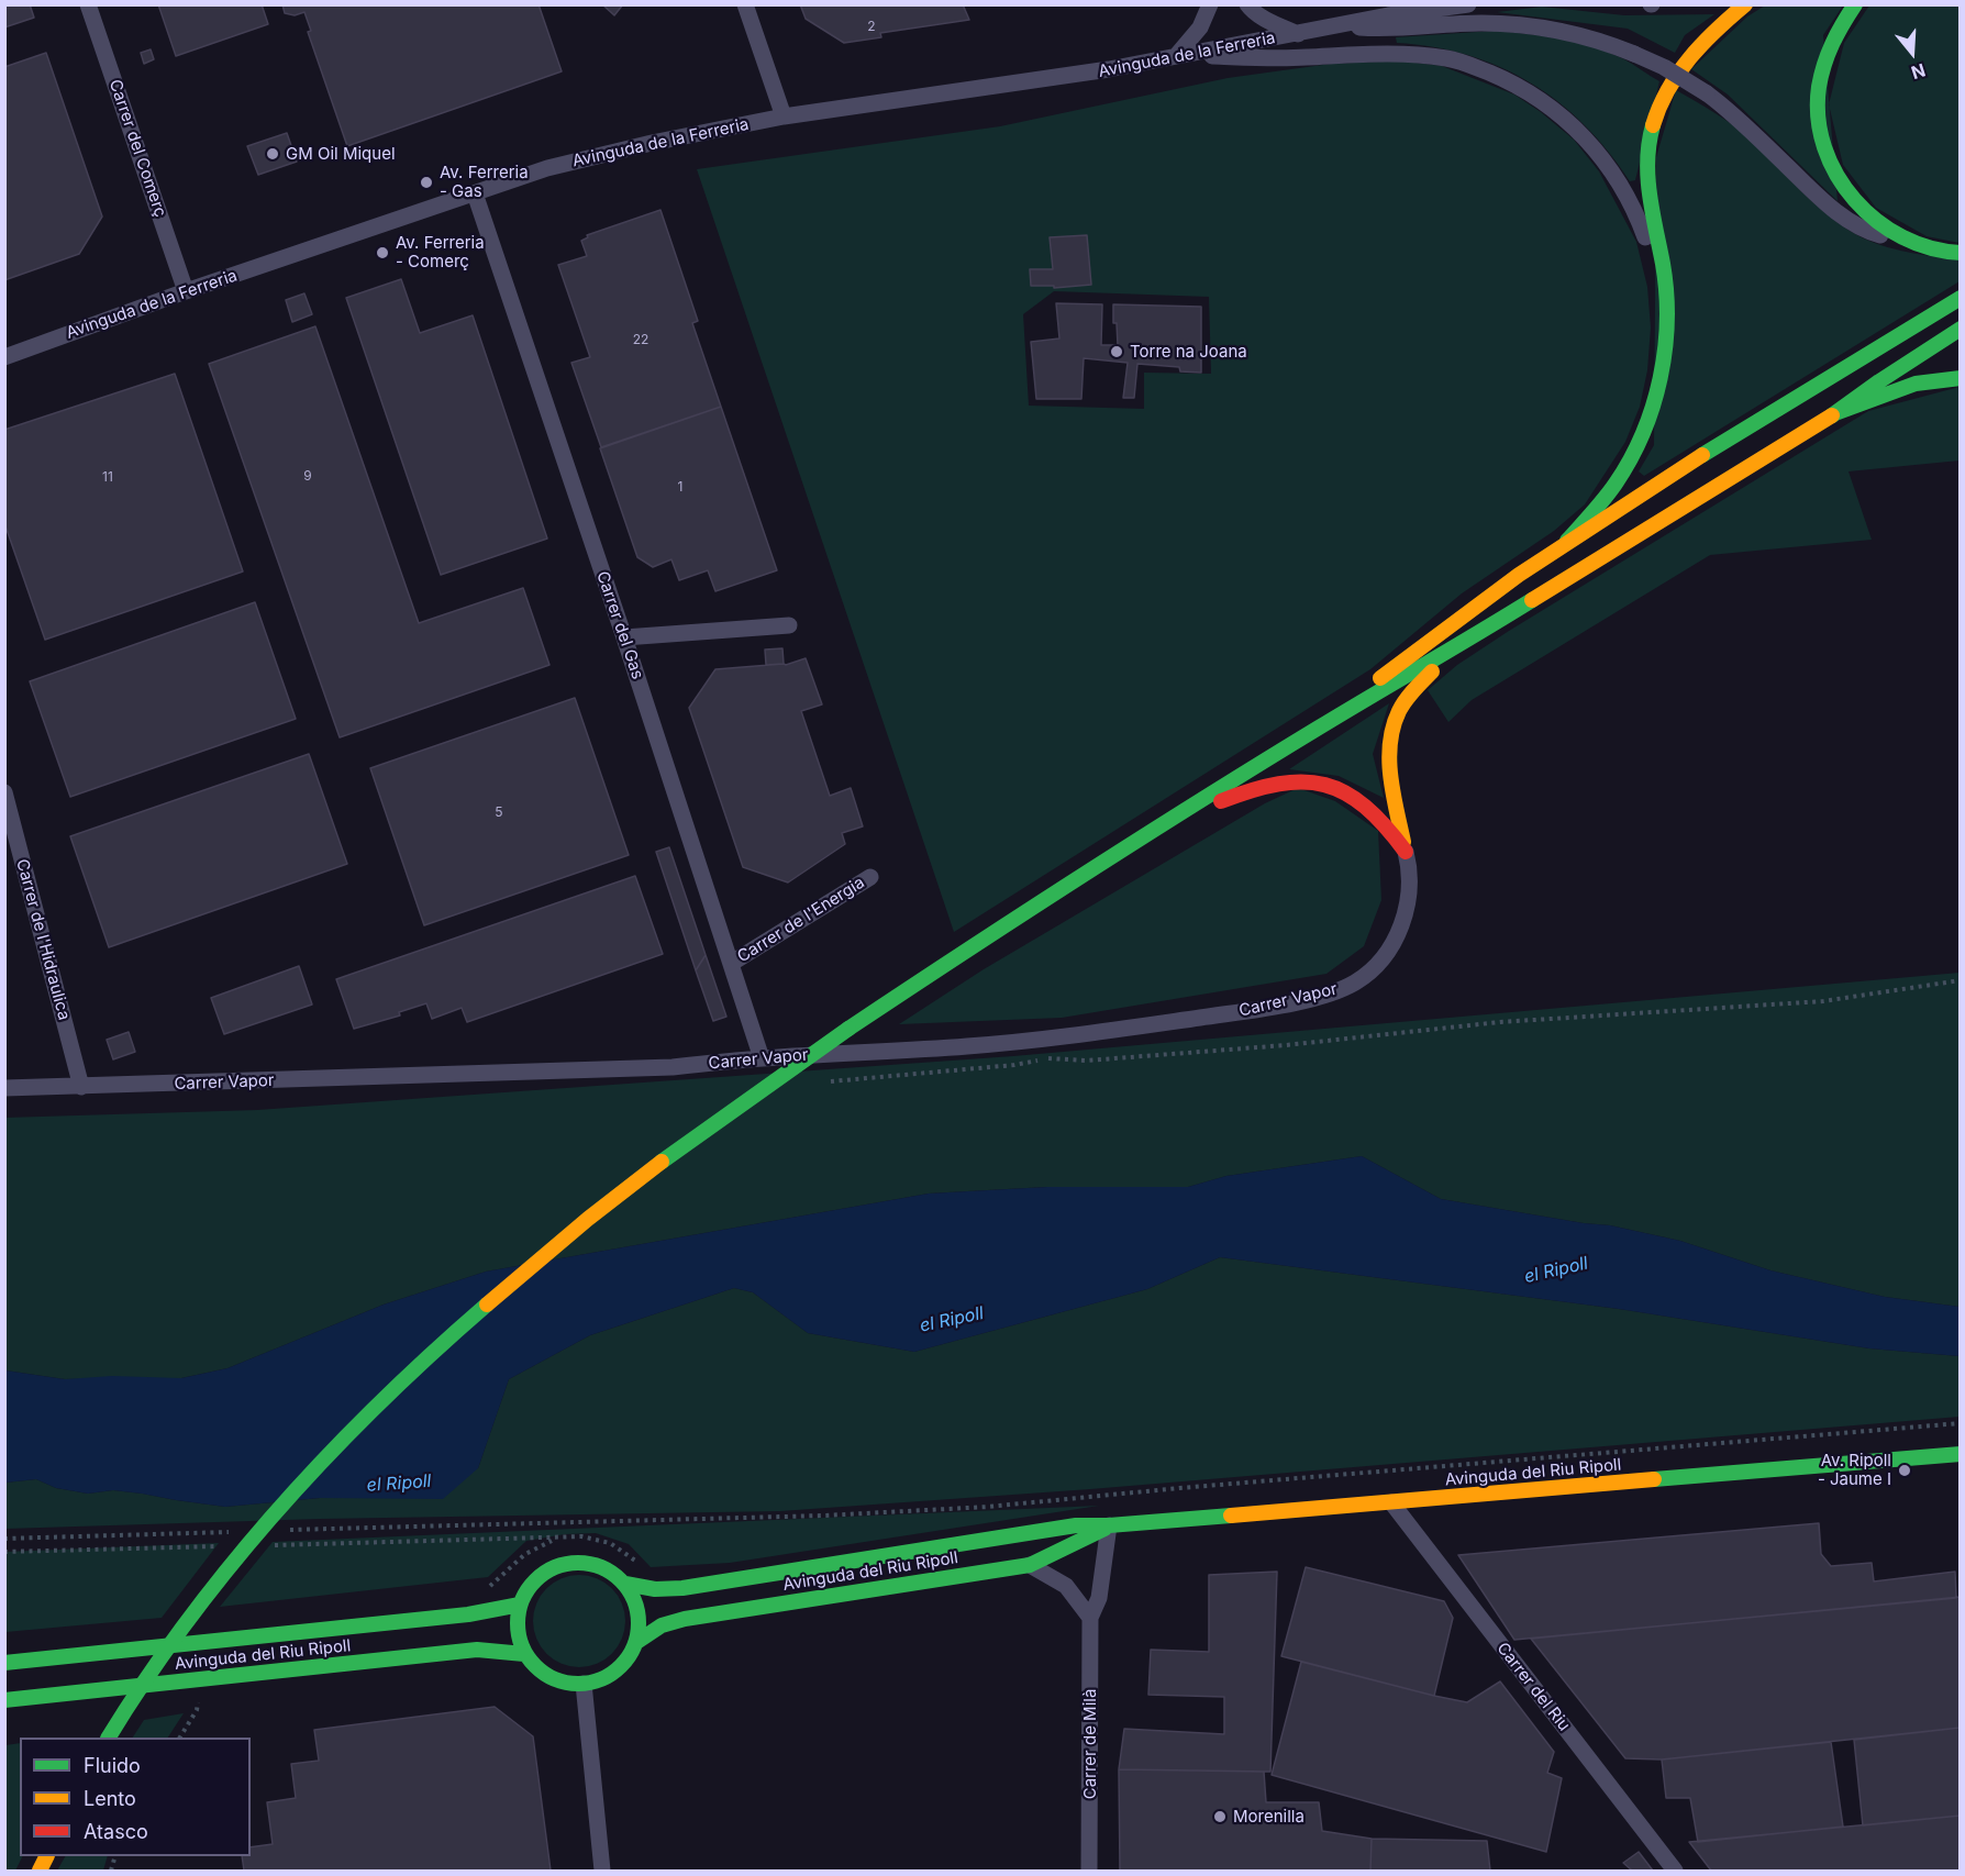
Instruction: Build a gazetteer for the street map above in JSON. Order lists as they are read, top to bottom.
{
  "streets": {
    "main road": ["Avinguda del Riu Ripoll"],
    "street": [
      "Avinguda de la Ferreria",
      "Carrer del Comerç",
      "Carrer del Gas",
      "Carrer de l'Energia",
      "Carrer de l'Hidraulica",
      "Carrer Vapor",
      "Carrer del Riu",
      "Carrer de Milà"
    ]
  },
  "crossings": [
    ["Avinguda de la Ferreria", "Carrer del Comerç"],
    ["Avinguda de la Ferreria", "Carrer del Gas"],
    ["Carrer del Gas", "Carrer de l'Energia"],
    ["Carrer del Gas", "Carrer Vapor"],
    ["Carrer de l'Hidraulica", "Carrer Vapor"],
    ["Avinguda del Riu Ripoll", "Carrer del Riu"],
    ["Avinguda del Riu Ripoll", "Carrer de Milà"]
  ],
  "water": ["el Ripoll"],
  "places": [
    "GM Oil Miquel",
    "Av. Ferreria - Gas",
    "Av. Ferreria - Comerç",
    "Torre na Joana",
    "Av. Ripoll - Jaume I",
    "Morenilla"
  ],
  "house_numbers": [
    "2",
    "22",
    "9",
    "11",
    "1",
    "5"
  ],
  "legend": ["Fluido", "Lento", "Atasco"],
  "north": "bottom"
}
